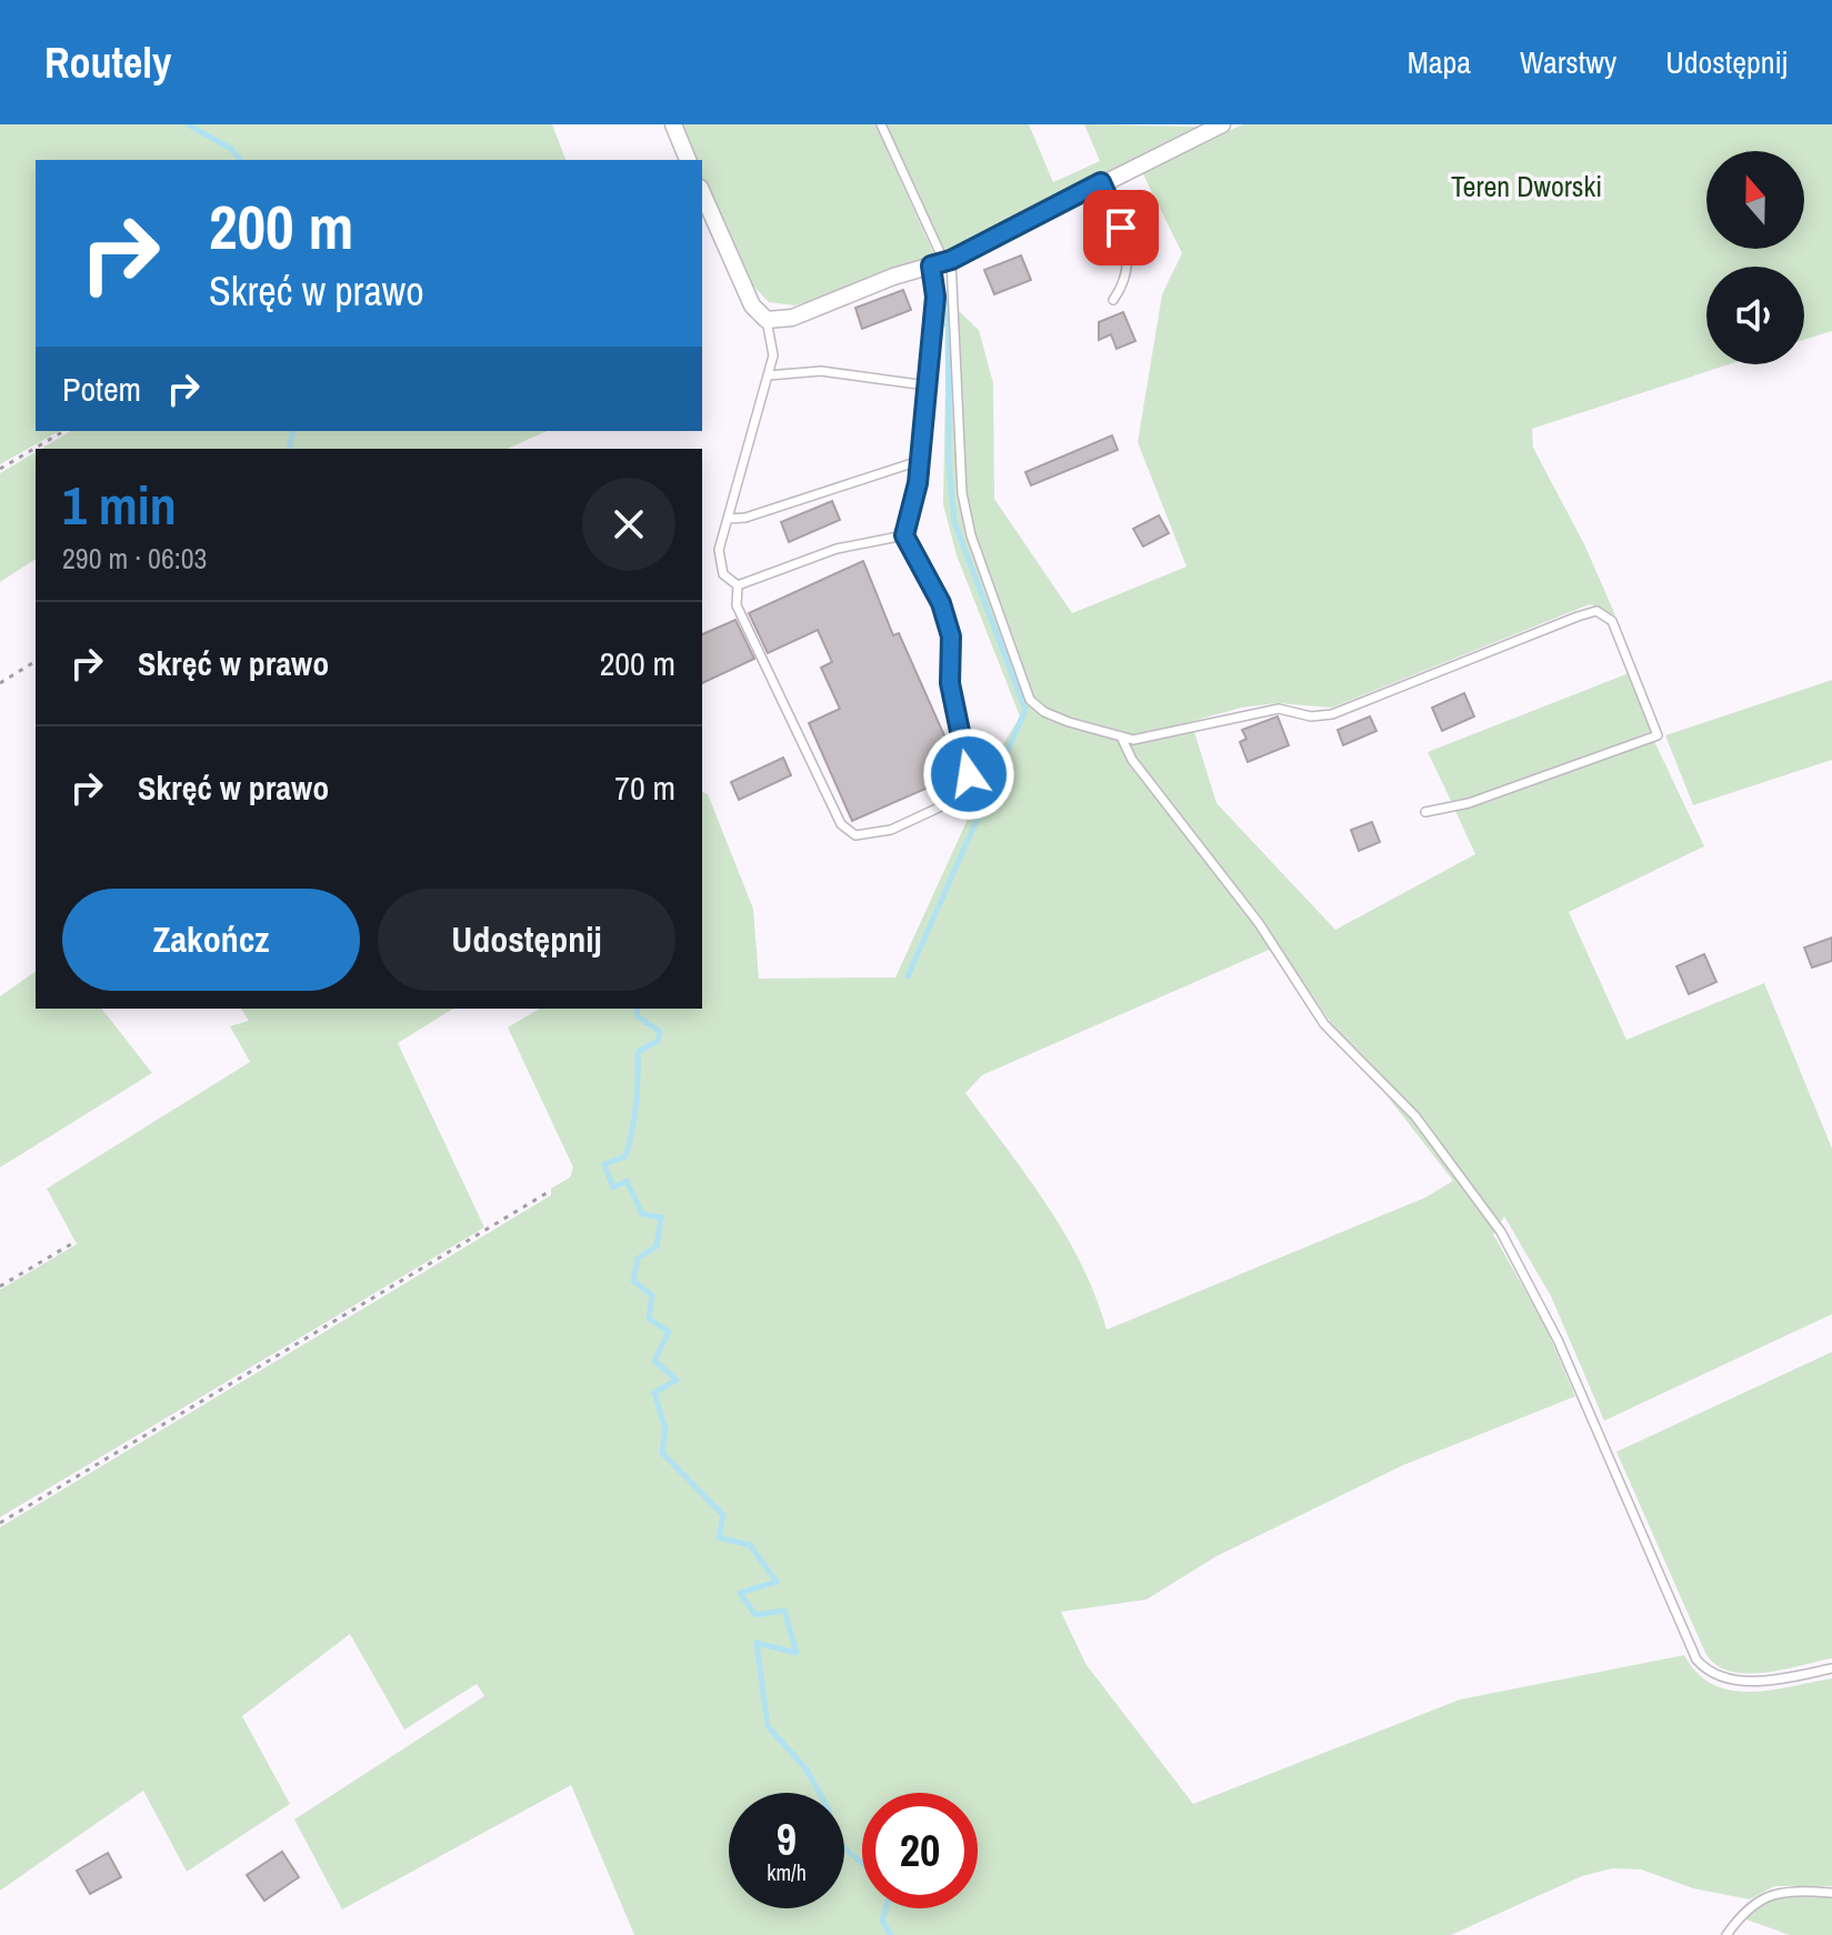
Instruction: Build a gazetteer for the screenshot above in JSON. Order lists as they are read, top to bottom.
{
  "parks": ["Teren Dworski"],
  "north": "top",
  "page": {
    "header": "Routely",
    "nav": ["Mapa", "Warstwy", "Udostępnij"],
    "turn": ["200 m", "Skręć w prawo"],
    "then": "Potem",
    "heading": ["1 min", "290 m · 06:03"],
    "list": [
      {
        "name": "Skręć w prawo",
        "value": "200 m"
      },
      {
        "name": "Skręć w prawo",
        "value": "70 m"
      }
    ],
    "buttons": ["Zakończ", "Udostępnij"],
    "speed": "9 km/h",
    "limit": "20"
  }
}
